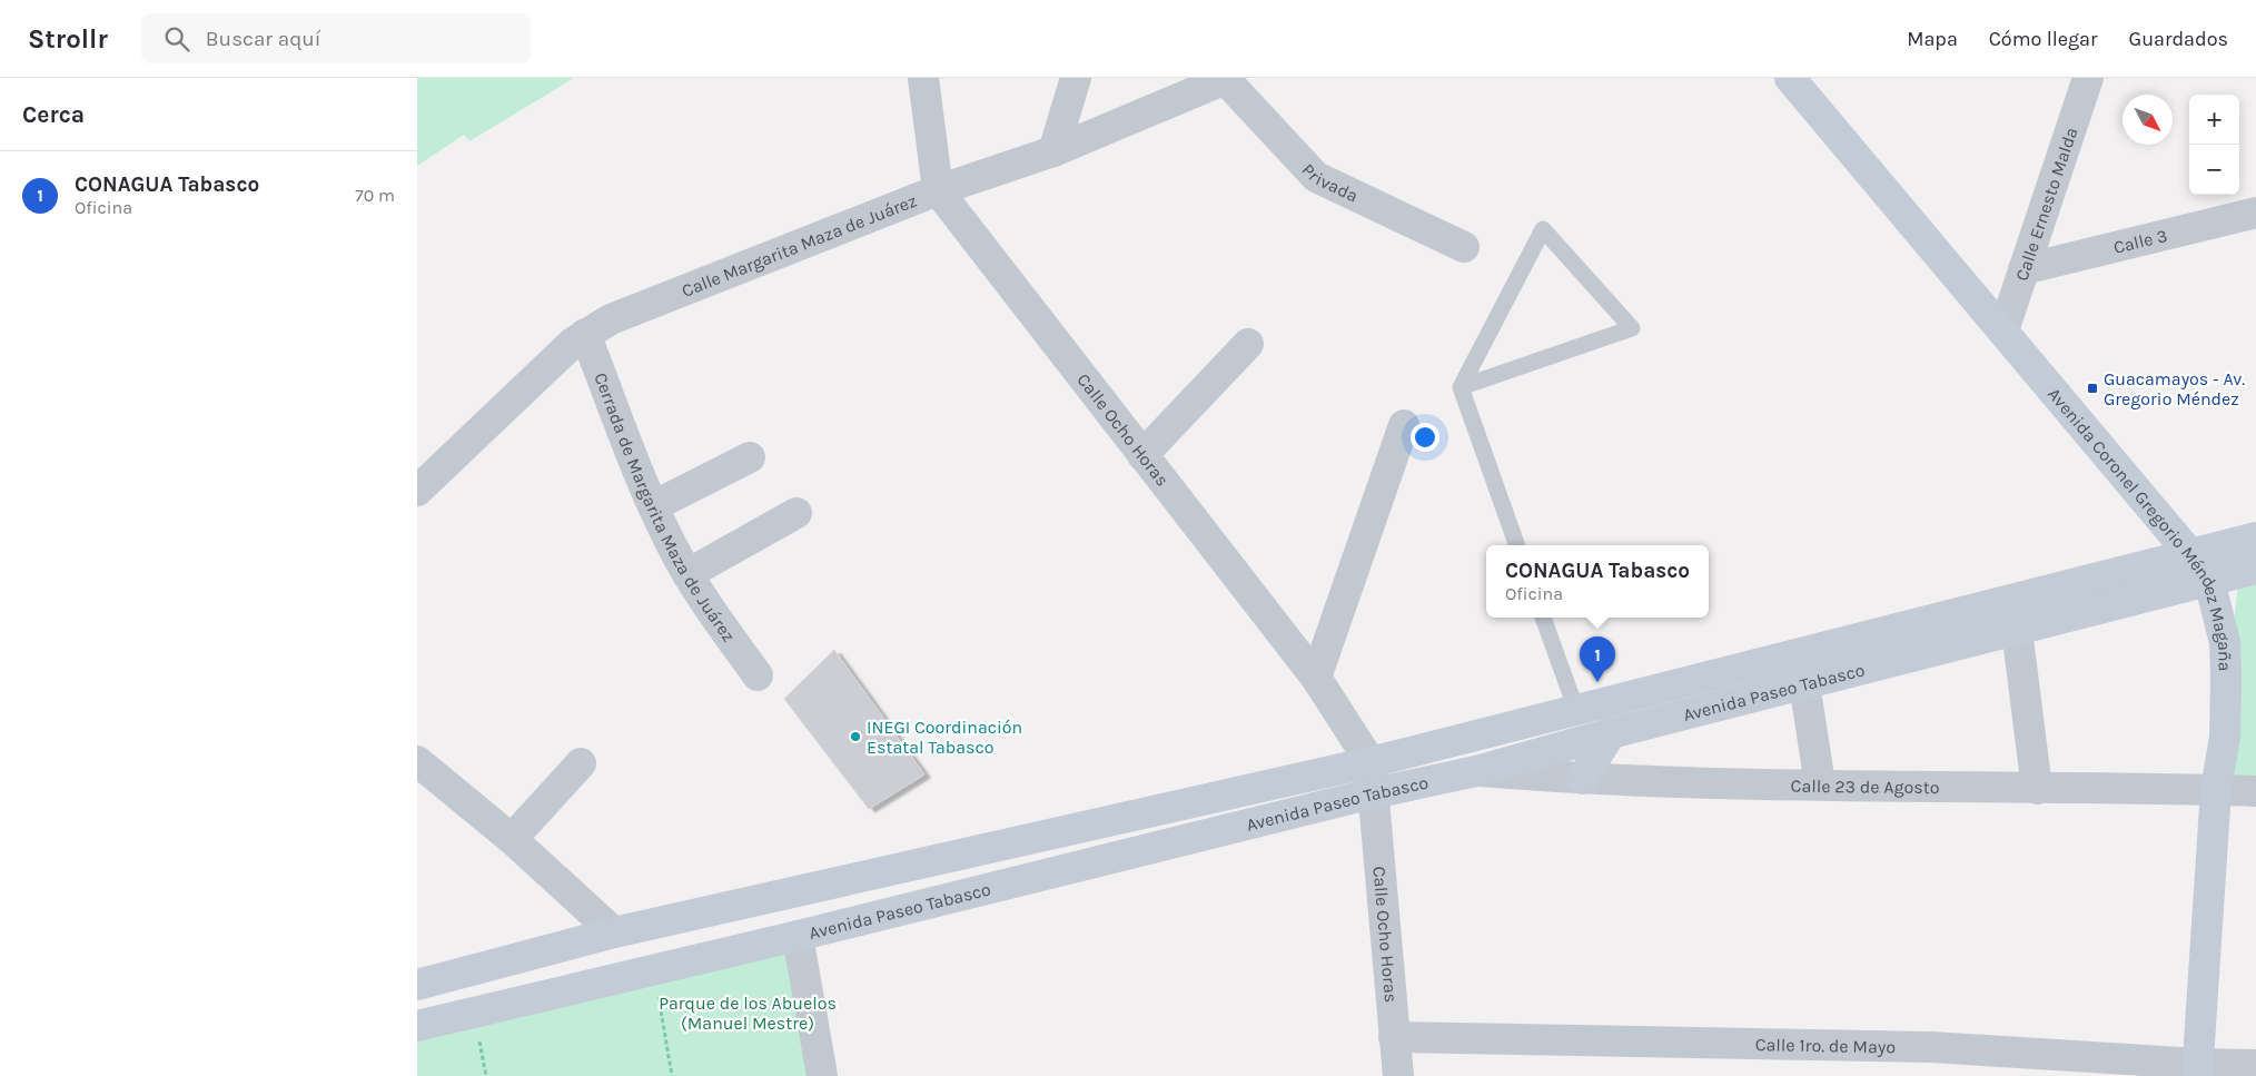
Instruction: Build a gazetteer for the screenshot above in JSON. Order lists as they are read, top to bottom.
{
  "streets": {
    "main road": ["Avenida Coronel Gregorio Méndez Magaña", "Avenida Paseo Tabasco"],
    "street": [
      "Privada",
      "Calle Ernesto Malda",
      "Calle 3",
      "Calle Margarita Maza de Juárez",
      "Calle Ocho Horas",
      "Cerrada de Margarita Maza de Juárez",
      "Calle 23 de Agosto",
      "Calle 1ro. de Mayo"
    ]
  },
  "crossings": [
    ["Privada", "Calle Margarita Maza de Juárez"],
    ["Calle Ernesto Malda", "Calle 3"],
    ["Calle Ernesto Malda", "Avenida Coronel Gregorio Méndez Magaña"],
    ["Calle Margarita Maza de Juárez", "Calle Ocho Horas"],
    ["Calle Margarita Maza de Juárez", "Cerrada de Margarita Maza de Juárez"],
    ["Calle Ocho Horas", "Avenida Paseo Tabasco"],
    ["Calle Ocho Horas", "Calle 1ro. de Mayo"],
    ["Avenida Coronel Gregorio Méndez Magaña", "Avenida Paseo Tabasco"],
    ["Avenida Coronel Gregorio Méndez Magaña", "Calle 23 de Agosto"],
    ["Avenida Coronel Gregorio Méndez Magaña", "Calle 1ro. de Mayo"],
    ["Avenida Paseo Tabasco", "Calle 23 de Agosto"]
  ],
  "parks": ["Parque de los Abuelos (Manuel Mestre)"],
  "places": {
    "transit": ["Guacamayos - Av. Gregorio Méndez"],
    "other": ["INEGI Coordinación Estatal Tabasco"]
  },
  "north": "bottom right",
  "page": {
    "header": "Strollr",
    "search": "Buscar aquí",
    "nav": ["Mapa", "Cómo llegar", "Guardados"],
    "heading": "Cerca",
    "map_buttons": ["+", "−"],
    "list": [
      {
        "mark": "1",
        "name": "CONAGUA Tabasco",
        "note": "Oficina",
        "value": "70 m"
      }
    ],
    "popup": ["CONAGUA Tabasco", "Oficina"],
    "pins": "1"
  }
}
